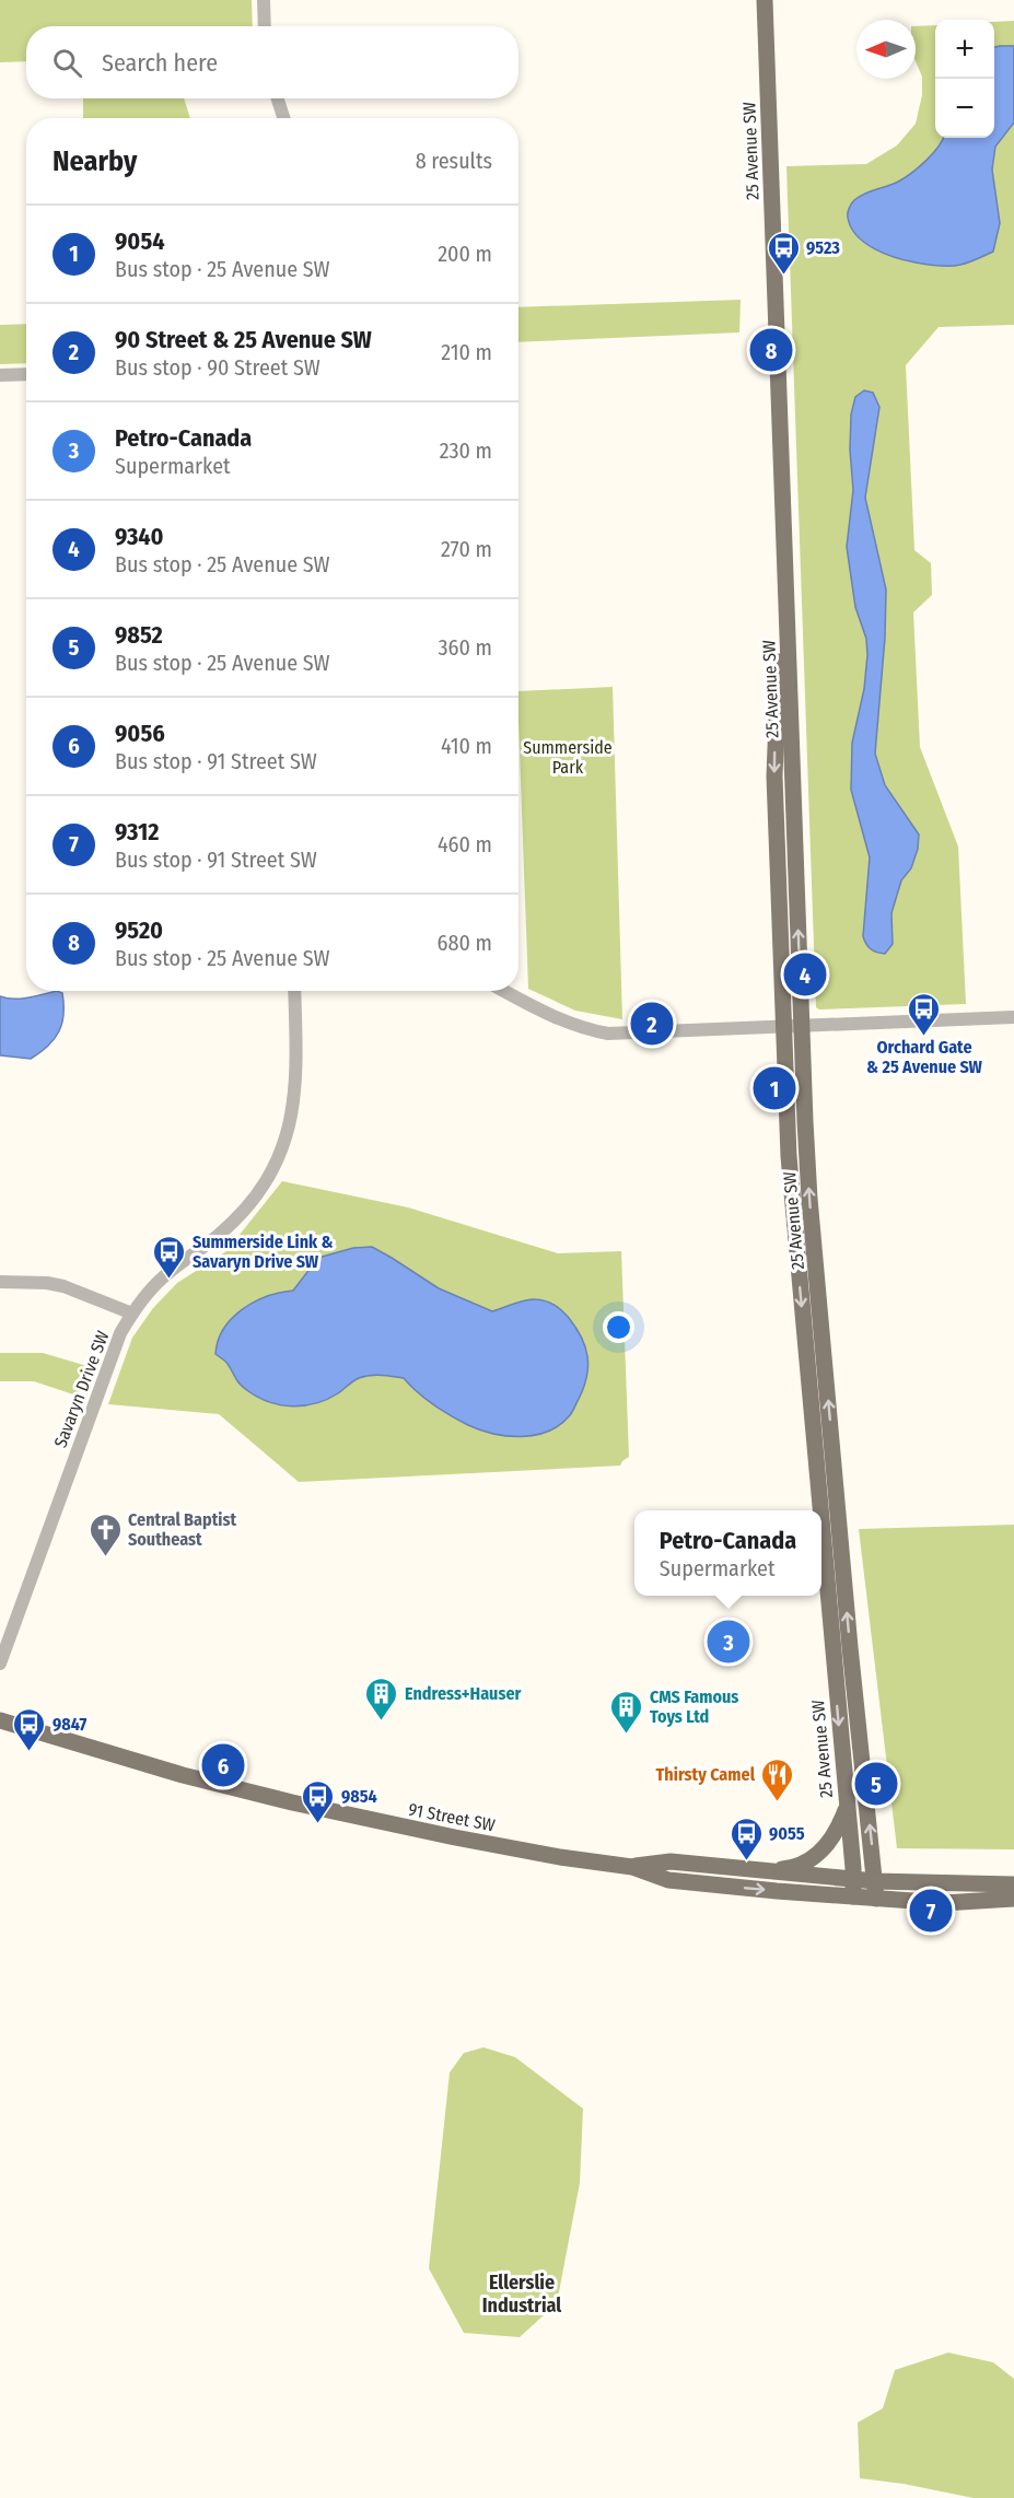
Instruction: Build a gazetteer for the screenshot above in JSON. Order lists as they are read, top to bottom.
{
  "streets": {
    "main road": ["25 Avenue SW", "91 Street SW"],
    "street": ["Savaryn Drive SW"]
  },
  "crossings": [
    ["25 Avenue SW", "91 Street SW"]
  ],
  "districts": ["Ellerslie Industrial"],
  "parks": ["Summerside Park"],
  "places": {
    "bus stop": [
      "9523",
      "Orchard Gate & 25 Avenue SW",
      "Summerside Link & Savaryn Drive SW",
      "9847",
      "9854",
      "9055"
    ],
    "church": ["Central Baptist Southeast"],
    "building": ["Endress+Hauser", "CMS Famous Toys Ltd"],
    "restaurant": ["Thirsty Camel"]
  },
  "north": "left",
  "page": {
    "map_buttons": ["+", "−"],
    "search": "Search here",
    "heading": ["Nearby", "8 results"],
    "list": [
      {
        "mark": "1",
        "name": "9054",
        "note": "Bus stop · 25 Avenue SW",
        "value": "200 m"
      },
      {
        "mark": "2",
        "name": "90 Street & 25 Avenue SW",
        "note": "Bus stop · 90 Street SW",
        "value": "210 m"
      },
      {
        "mark": "3",
        "name": "Petro-Canada",
        "note": "Supermarket",
        "value": "230 m"
      },
      {
        "mark": "4",
        "name": "9340",
        "note": "Bus stop · 25 Avenue SW",
        "value": "270 m"
      },
      {
        "mark": "5",
        "name": "9852",
        "note": "Bus stop · 25 Avenue SW",
        "value": "360 m"
      },
      {
        "mark": "6",
        "name": "9056",
        "note": "Bus stop · 91 Street SW",
        "value": "410 m"
      },
      {
        "mark": "7",
        "name": "9312",
        "note": "Bus stop · 91 Street SW",
        "value": "460 m"
      },
      {
        "mark": "8",
        "name": "9520",
        "note": "Bus stop · 25 Avenue SW",
        "value": "680 m"
      }
    ],
    "pins": [
      "8",
      "4",
      "2",
      "1",
      "3",
      "6",
      "5",
      "7"
    ],
    "popup": ["Petro-Canada", "Supermarket"]
  }
}
